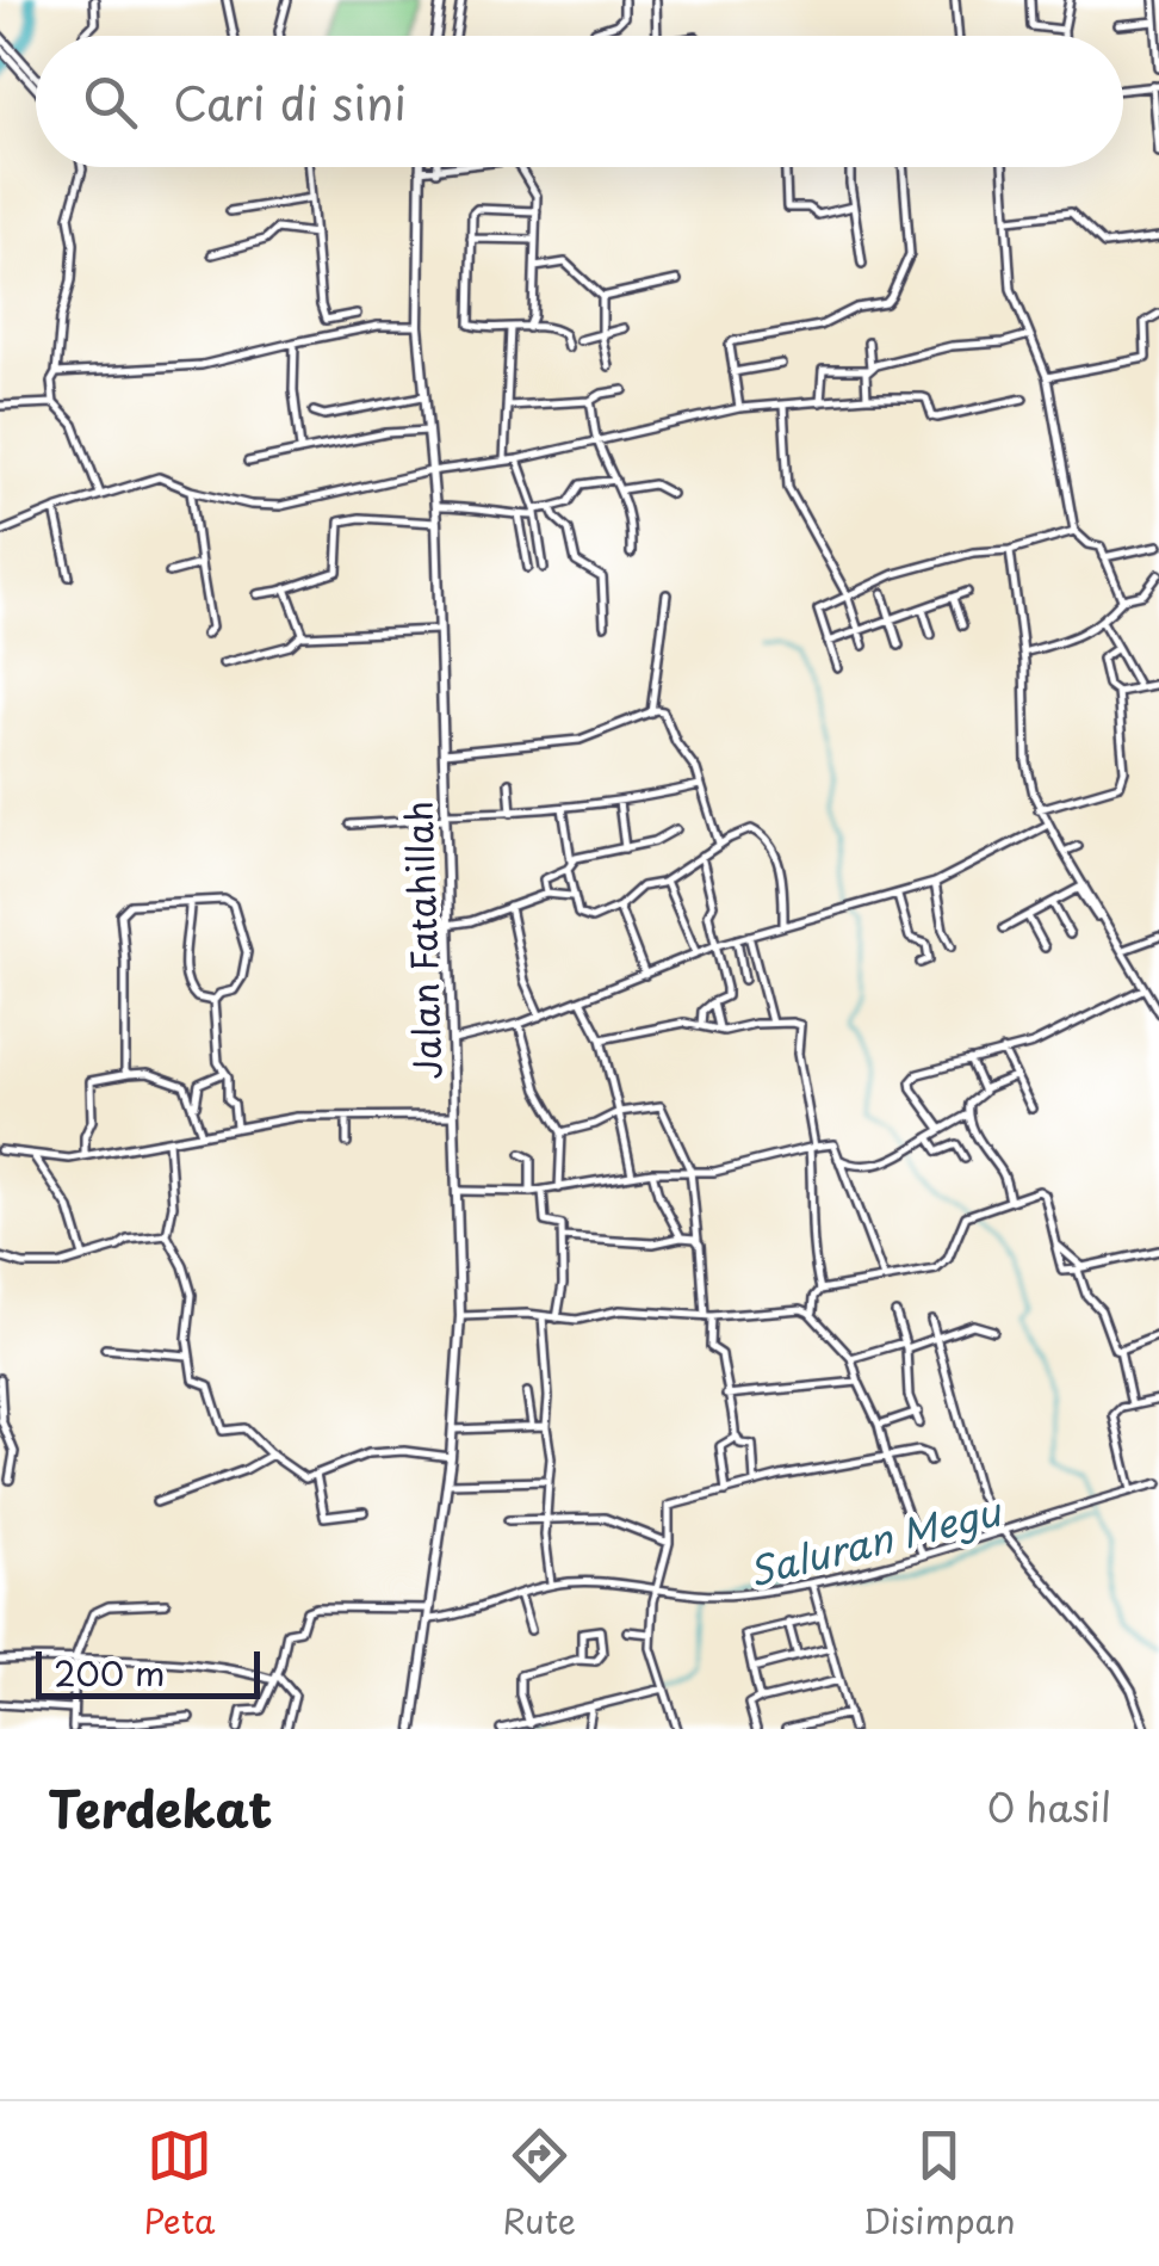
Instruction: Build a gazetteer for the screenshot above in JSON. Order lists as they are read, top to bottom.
{
  "streets": {
    "street": ["Jalan Fatahillah"]
  },
  "water": ["Saluran Megu"],
  "scale_bar": "200 m",
  "page": {
    "search": "Cari di sini",
    "scale": "200 m",
    "heading": ["Terdekat", "0 hasil"],
    "nav": ["Peta", "Rute", "Disimpan"]
  }
}
